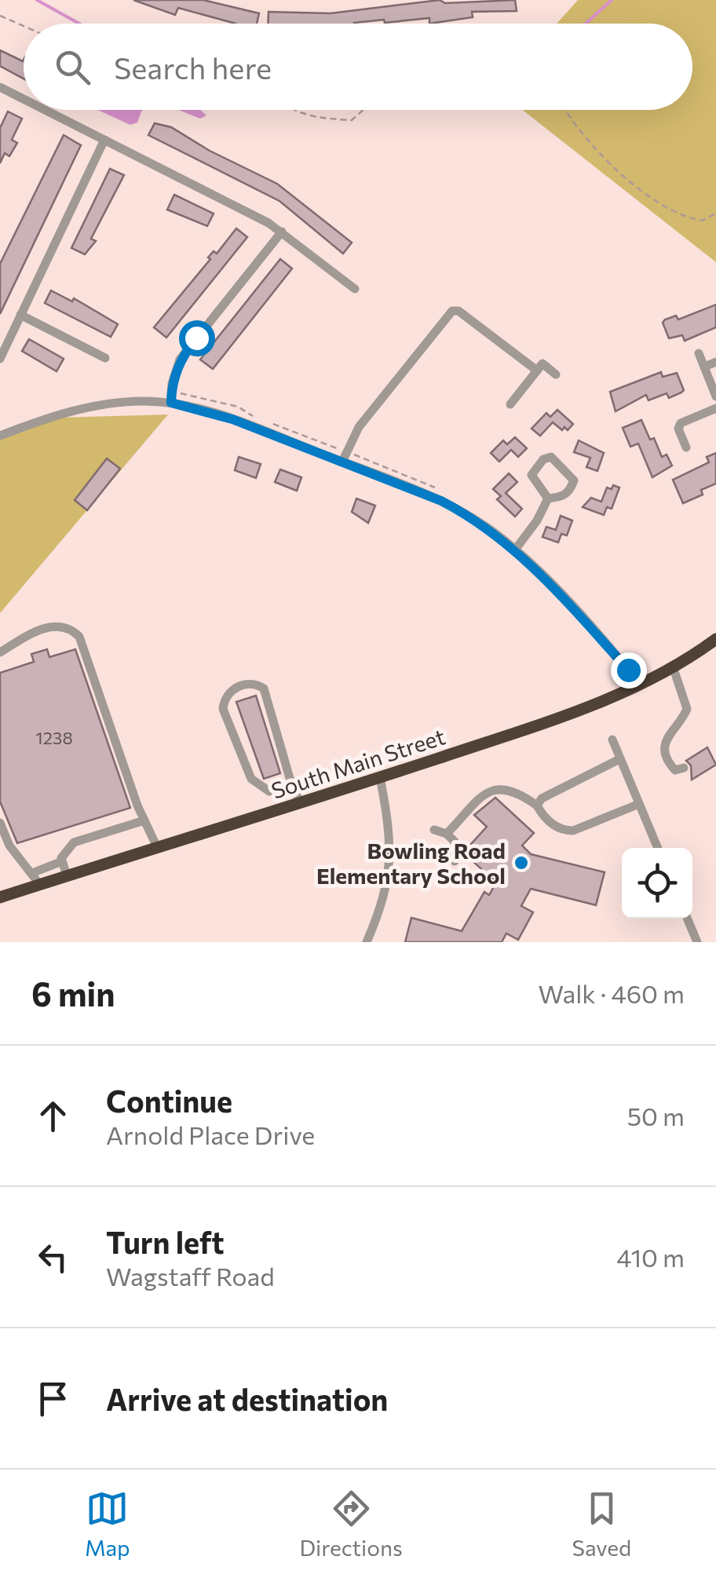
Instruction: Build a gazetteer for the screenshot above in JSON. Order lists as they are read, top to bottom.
{
  "streets": {
    "highway": ["South Main Street"]
  },
  "places": ["Bowling Road Elementary School"],
  "house_numbers": ["1238"],
  "page": {
    "search": "Search here",
    "heading": ["6 min", "Walk · 460 m"],
    "list": [
      ["Continue", "Arnold Place Drive", "50 m"],
      ["Turn left", "Wagstaff Road", "410 m"],
      "Arrive at destination"
    ],
    "nav": ["Map", "Directions", "Saved"]
  }
}
